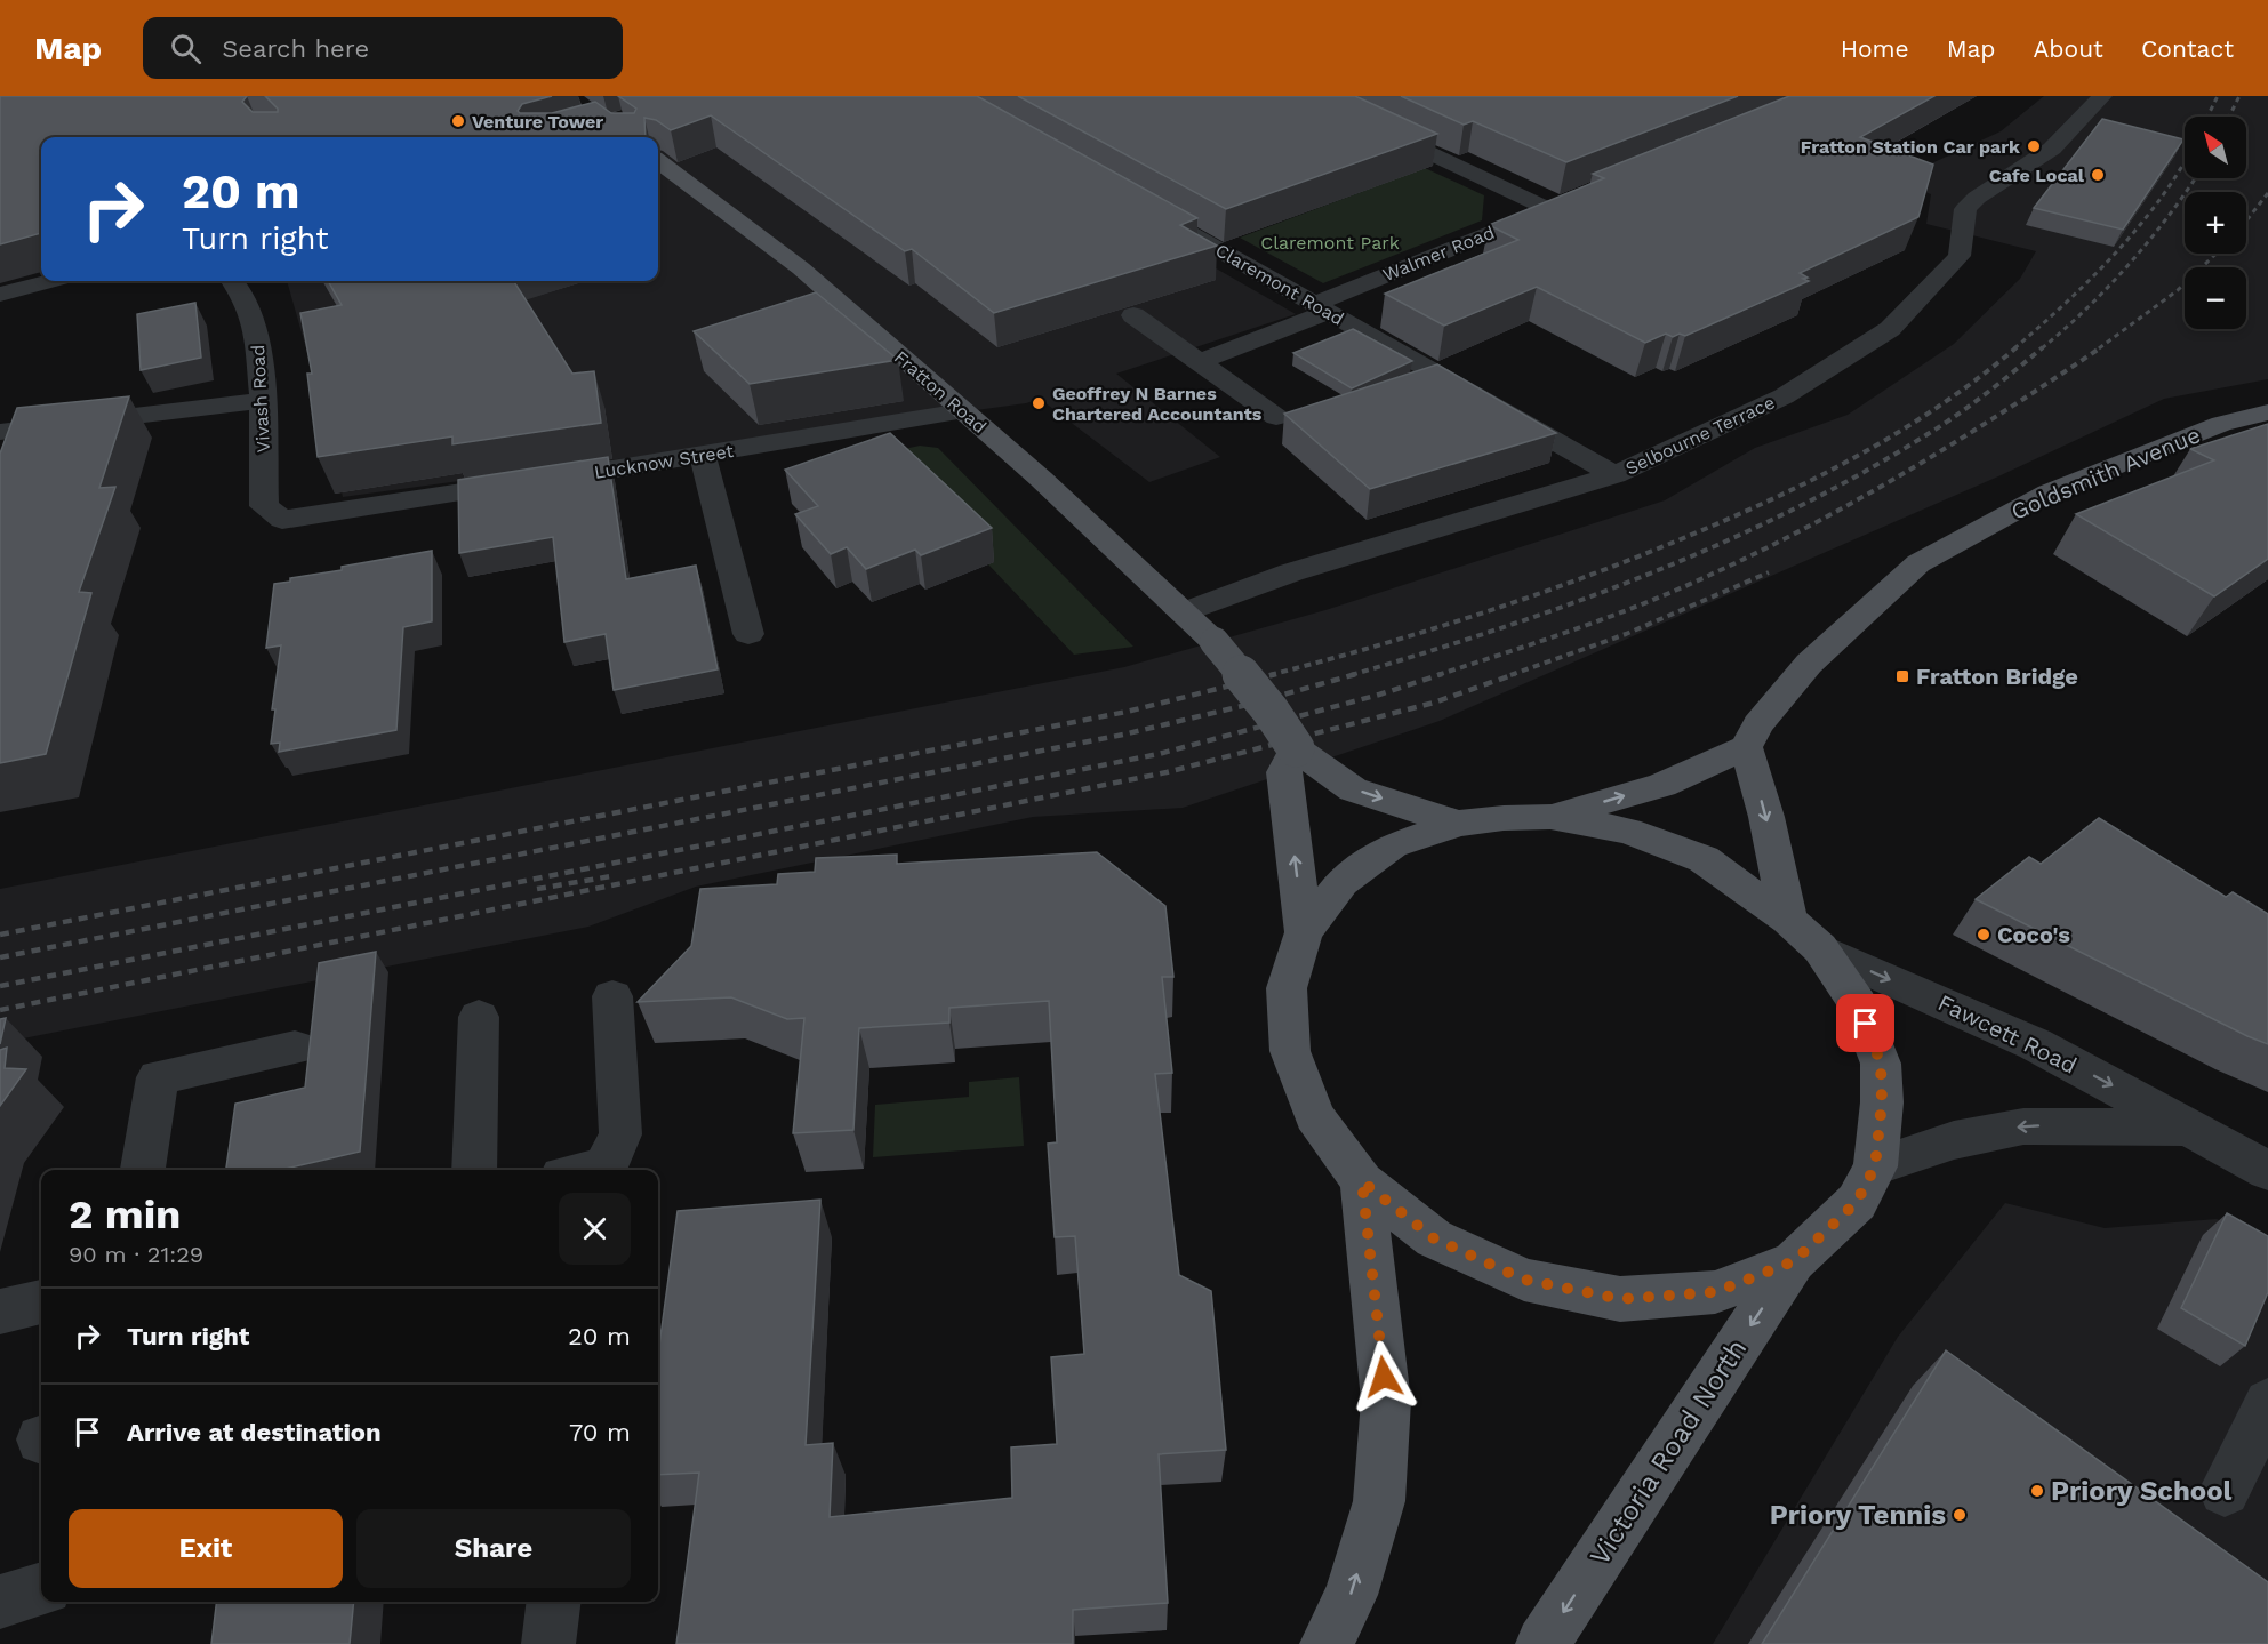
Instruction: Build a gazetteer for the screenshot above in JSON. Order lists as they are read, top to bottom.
{
  "streets": {
    "main road": ["Fratton Road", "Goldsmith Avenue", "Victoria Road North"],
    "street": [
      "Walmer Road",
      "Claremont Road",
      "Vivash Road",
      "Selbourne Terrace",
      "Lucknow Street",
      "Fawcett Road"
    ]
  },
  "crossings": [
    ["Walmer Road", "Claremont Road"],
    ["Claremont Road", "Selbourne Terrace"],
    ["Fratton Road", "Selbourne Terrace"],
    ["Fratton Road", "Lucknow Street"],
    ["Vivash Road", "Lucknow Street"]
  ],
  "one_way": ["Victoria Road North"],
  "parks": ["Claremont Park"],
  "places": {
    "other": [
      "Venture Tower",
      "Fratton Station Car park",
      "Cafe Local",
      "Geoffrey N Barnes Chartered Accountants",
      "Coco's",
      "Priory School",
      "Priory Tennis"
    ],
    "transit": ["Fratton Bridge"]
  },
  "north": "top left",
  "page": {
    "header": "Map",
    "search": "Search here",
    "nav": [
      "Home",
      "Map",
      "About",
      "Contact"
    ],
    "map_buttons": ["+", "−"],
    "turn": ["20 m", "Turn right"],
    "heading": ["2 min", "90 m · 21:29"],
    "list": [
      {
        "name": "Turn right",
        "value": "20 m"
      },
      {
        "name": "Arrive at destination",
        "value": "70 m"
      }
    ],
    "buttons": ["Exit", "Share"]
  }
}
